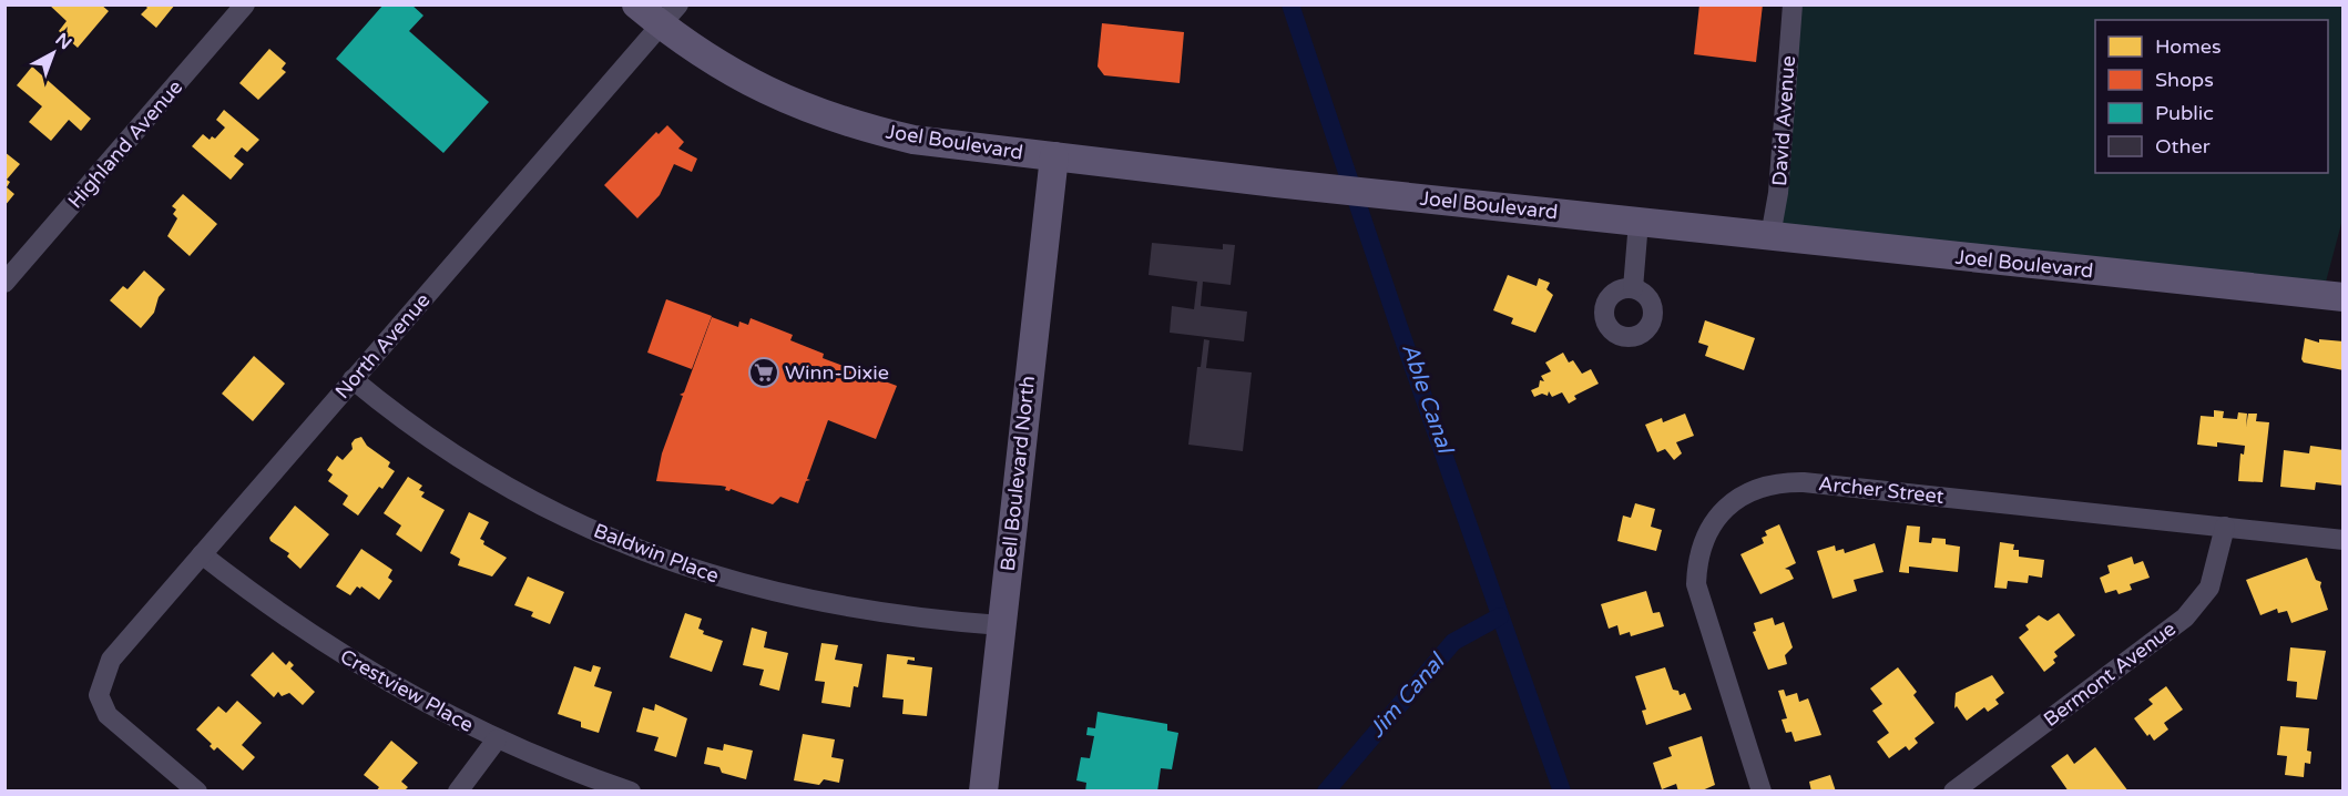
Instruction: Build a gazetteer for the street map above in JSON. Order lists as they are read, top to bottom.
{
  "streets": {
    "main road": ["Joel Boulevard", "Bell Boulevard North"],
    "street": [
      "David Avenue",
      "Highland Avenue",
      "North Avenue",
      "Archer Street",
      "Baldwin Place",
      "Bermont Avenue",
      "Crestview Place"
    ]
  },
  "crossings": [
    ["David Avenue", "Joel Boulevard"],
    ["Joel Boulevard", "North Avenue"],
    ["Joel Boulevard", "Bell Boulevard North"],
    ["North Avenue", "Baldwin Place"],
    ["North Avenue", "Crestview Place"],
    ["Bell Boulevard North", "Baldwin Place"],
    ["Archer Street", "Bermont Avenue"]
  ],
  "water": ["Able Canal", "Jim Canal"],
  "places": {
    "supermarket": ["Winn-Dixie"]
  },
  "legend": [
    "Homes",
    "Shops",
    "Public",
    "Other"
  ],
  "north": "top right"
}
